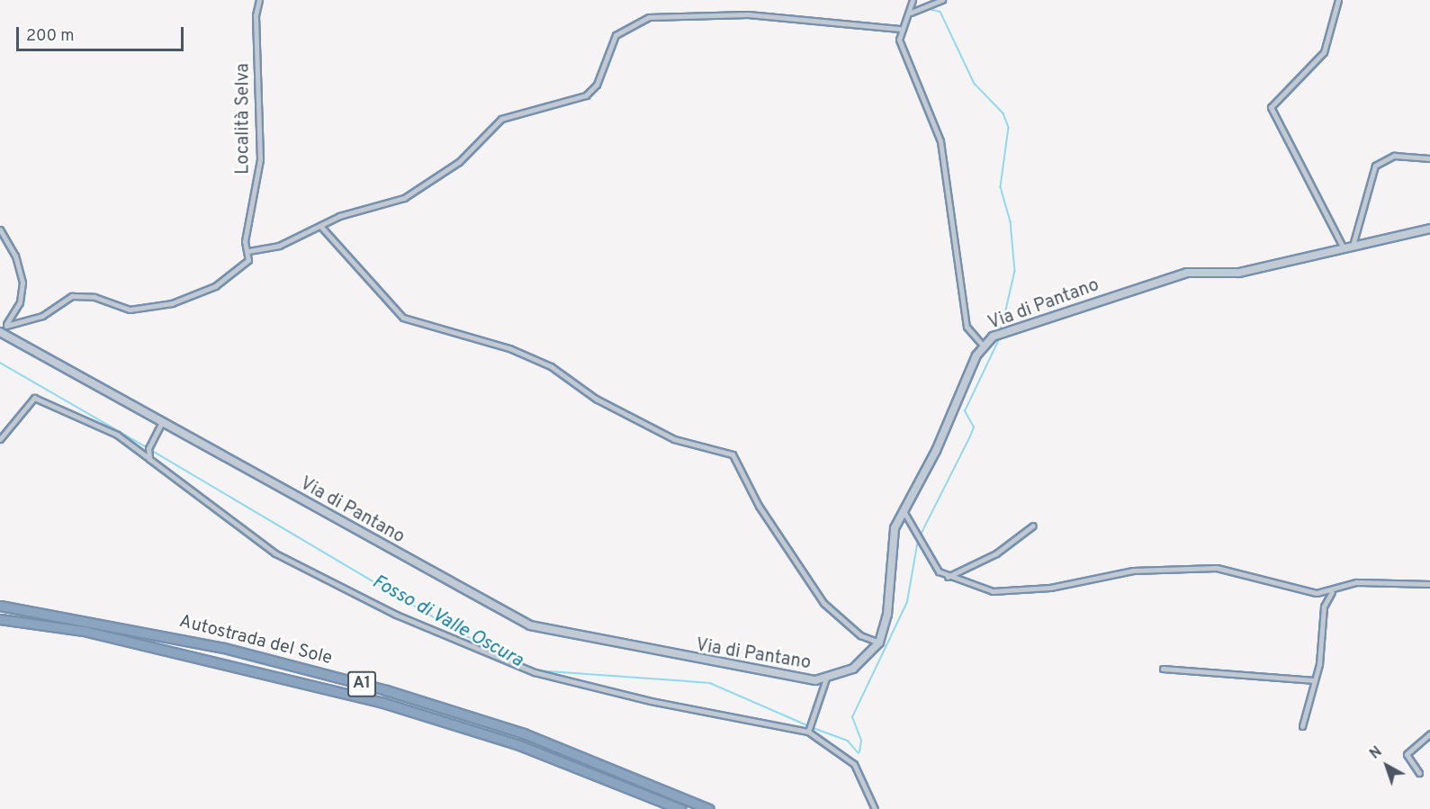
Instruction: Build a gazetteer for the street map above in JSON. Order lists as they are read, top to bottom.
{
  "streets": {
    "highway": ["Autostrada del Sole", "A1"],
    "street": ["Località Selva", "Via di Pantano"]
  },
  "water": ["Fosso di Valle Oscura"],
  "scale_bar": "200 m",
  "north": "top left"
}
